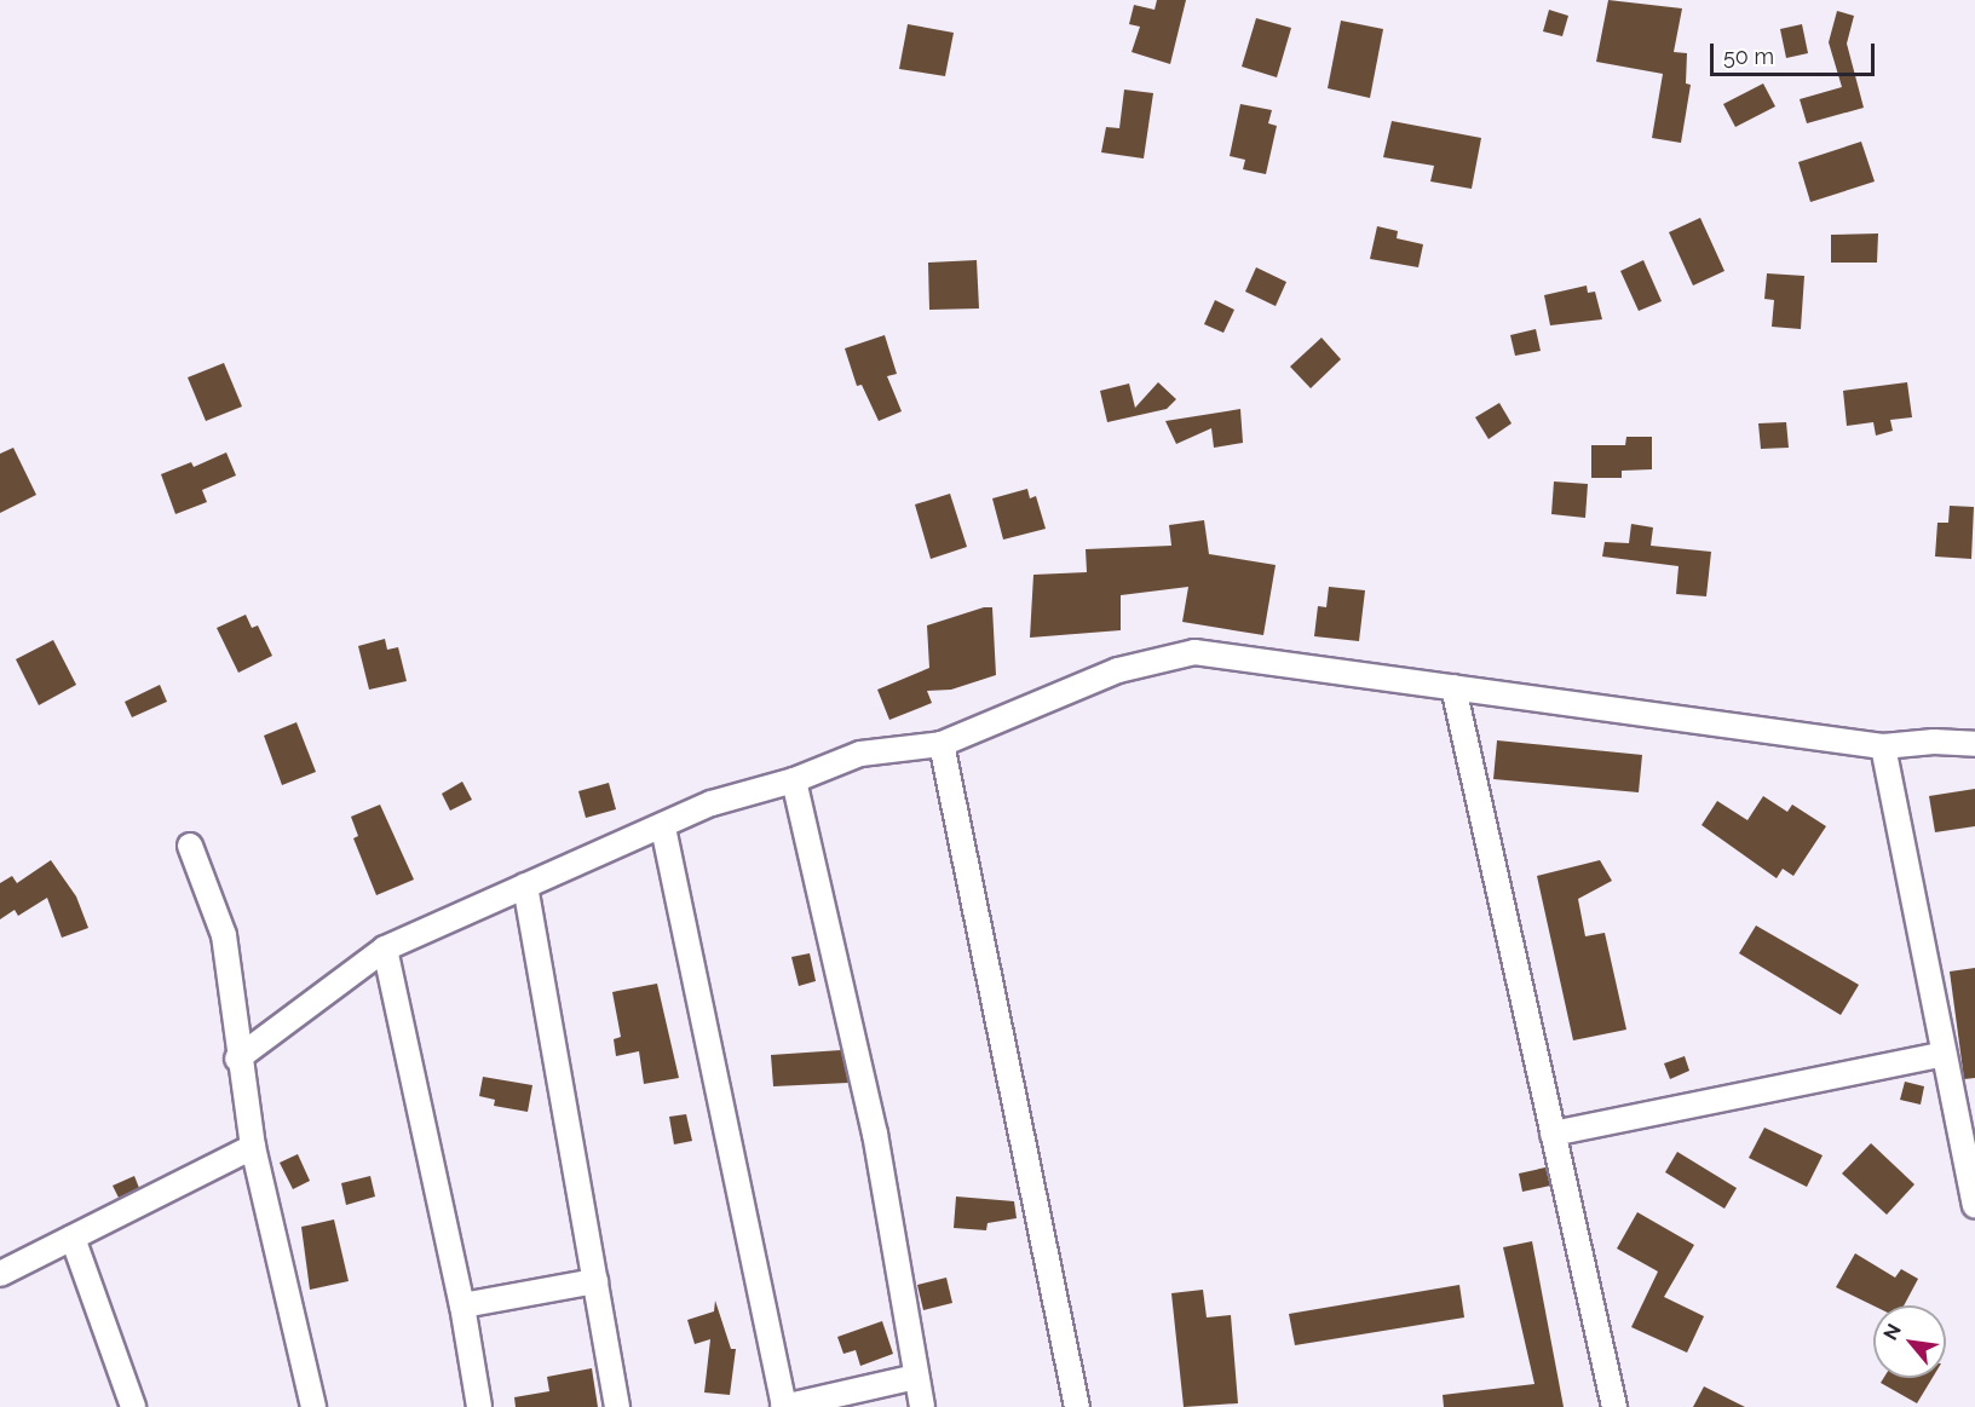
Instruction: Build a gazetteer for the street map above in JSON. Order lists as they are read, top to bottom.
{
  "scale_bar": "50 m",
  "north": "top left"
}
